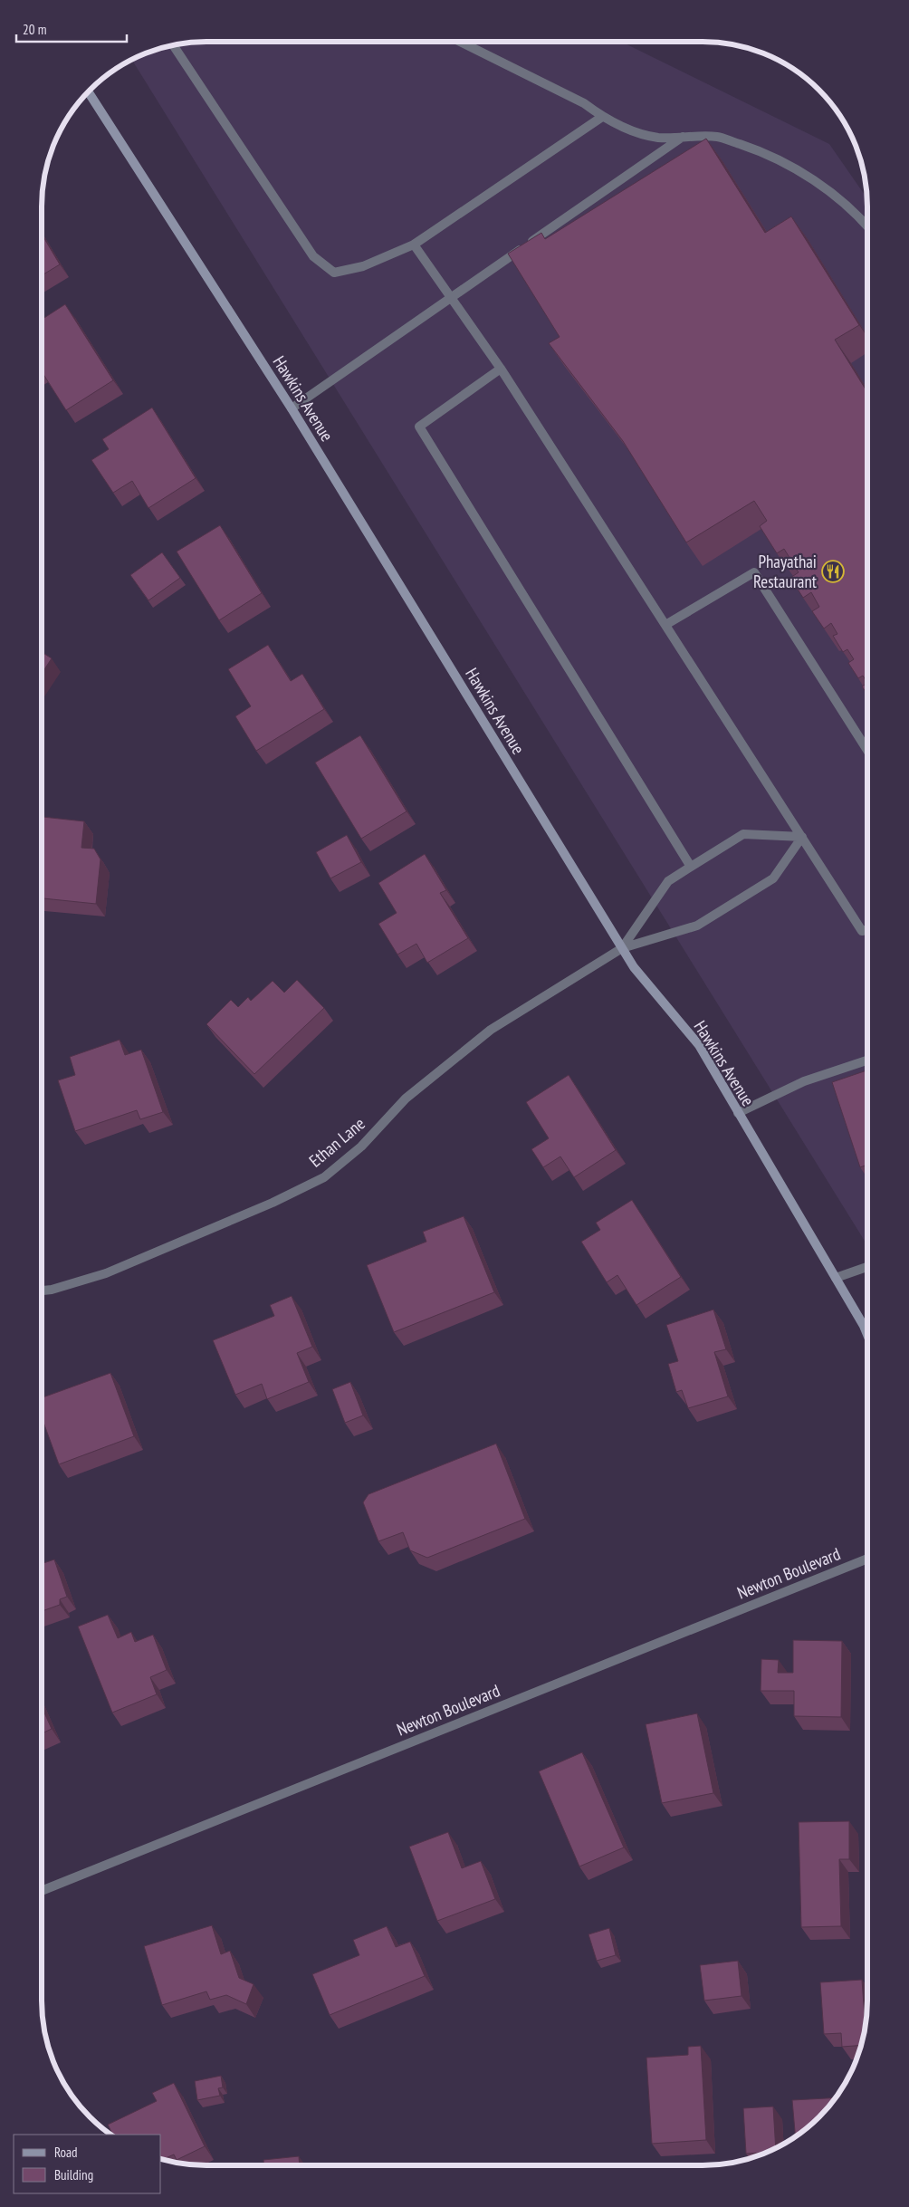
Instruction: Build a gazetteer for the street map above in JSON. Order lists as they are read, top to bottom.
{
  "streets": {
    "street": ["Hawkins Avenue", "Ethan Lane", "Newton Boulevard"]
  },
  "crossings": [
    ["Hawkins Avenue", "Ethan Lane"]
  ],
  "places": {
    "restaurant": ["Phayathai Restaurant"]
  },
  "legend": ["Road", "Building"],
  "scale_bar": "20 m"
}
